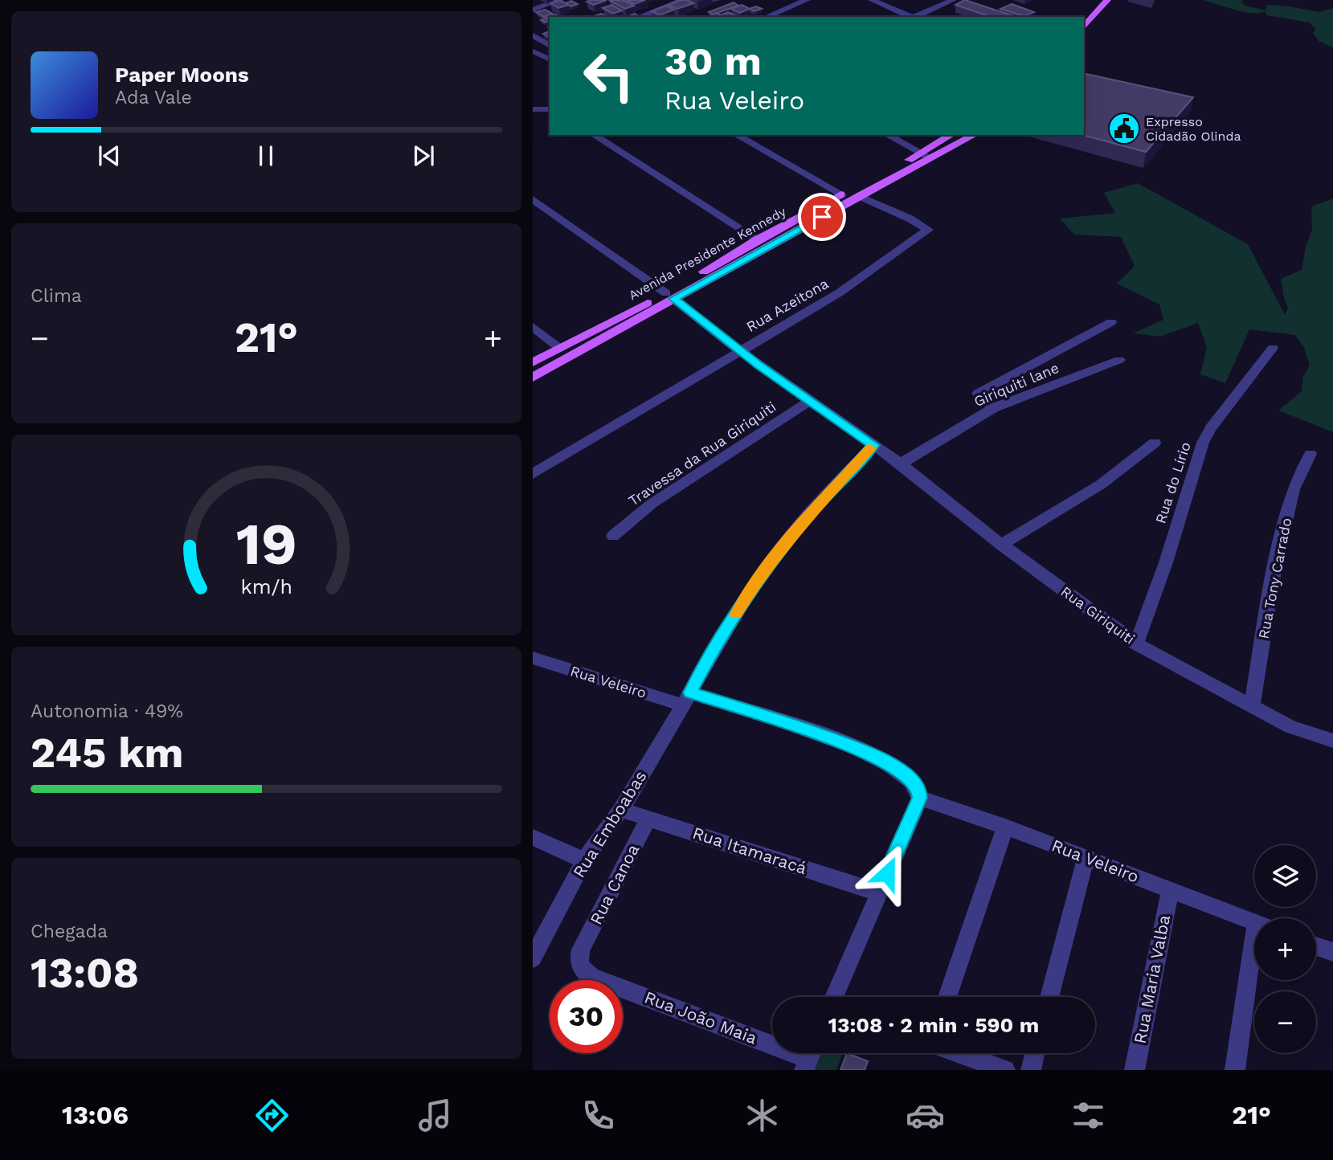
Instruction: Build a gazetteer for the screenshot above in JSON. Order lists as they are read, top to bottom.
{
  "streets": {
    "main road": ["Avenida Presidente Kennedy"],
    "street": [
      "Rua Azeitona",
      "Giriquiti lane",
      "Travessa da Rua Giriquiti",
      "Rua do Lírio",
      "Rua Tony Carrado",
      "Rua Giriquiti",
      "Rua Veleiro",
      "Rua Emboabas",
      "Rua Itamaracá",
      "Rua Canoa",
      "Rua Maria Valba",
      "Rua João Maia"
    ]
  },
  "crossings": [
    ["Avenida Presidente Kennedy", "Rua Azeitona"],
    ["Avenida Presidente Kennedy", "Rua Giriquiti"],
    ["Rua Azeitona", "Rua Giriquiti"],
    ["Giriquiti lane", "Rua Giriquiti"],
    ["Travessa da Rua Giriquiti", "Rua Giriquiti"],
    ["Rua do Lírio", "Rua Giriquiti"],
    ["Rua Tony Carrado", "Rua Giriquiti"],
    ["Rua Veleiro", "Rua Emboabas"],
    ["Rua Veleiro", "Rua Maria Valba"],
    ["Rua Emboabas", "Rua Itamaracá"],
    ["Rua Itamaracá", "Rua Canoa"],
    ["Rua Canoa", "Rua João Maia"]
  ],
  "places": {
    "public building": ["Expresso Cidadão Olinda"]
  },
  "page": {
    "turn": ["30 m", "Rua Veleiro"],
    "song": ["Paper Moons", "Ada Vale"],
    "tile": [
      "Clima",
      ["Autonomia · 49%", "245 km"],
      ["Chegada", "13:08"]
    ],
    "heat": ["−", "21°", "+"],
    "map_buttons": ["+", "−"],
    "limit": "30",
    "trip": "13:08 · 2 min · 590 m",
    "tabs": ["13:06", "21°"],
    "gauge": ["19", "km/h"]
  }
}
